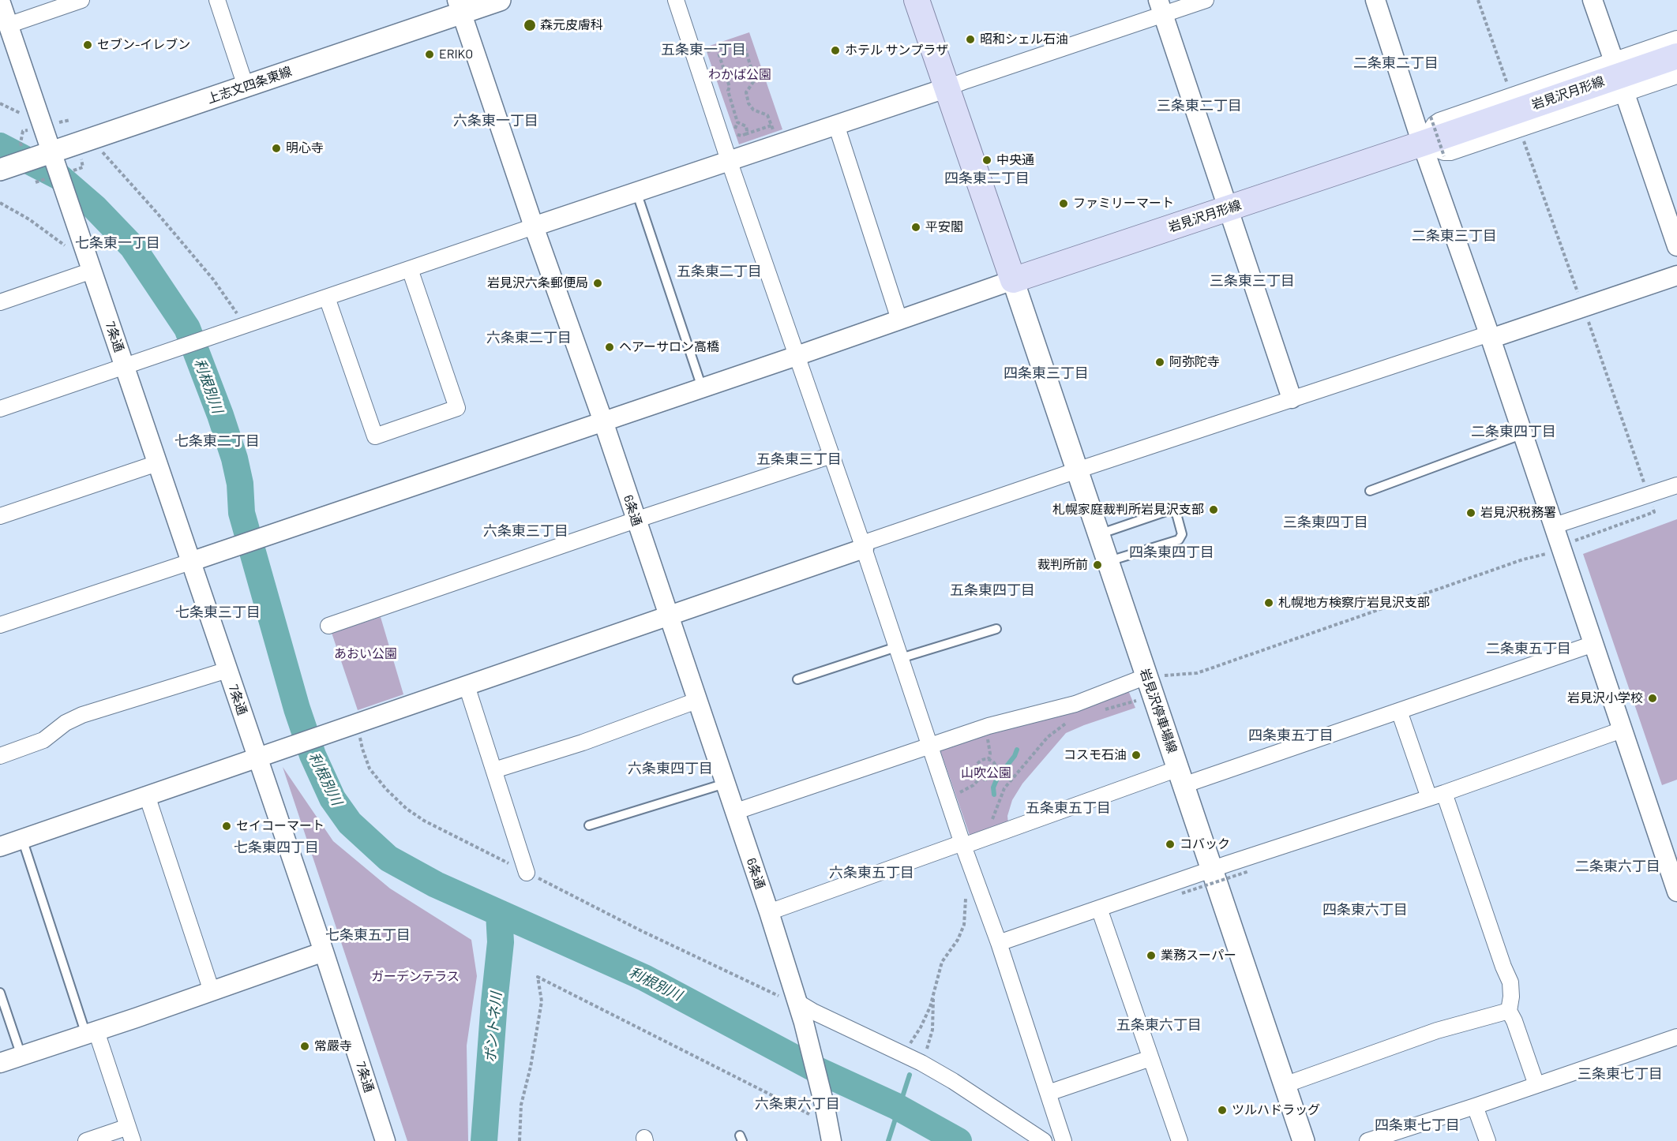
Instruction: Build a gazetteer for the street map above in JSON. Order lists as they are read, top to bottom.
{
  "streets": {
    "main road": ["上志文四条東線", "岩見沢月形線", "岩見沢停車場線"],
    "street": ["7条通", "6条通"]
  },
  "crossings": [
    ["上志文四条東線", "7条通"],
    ["上志文四条東線", "6条通"],
    ["岩見沢月形線", "岩見沢停車場線"]
  ],
  "districts": [
    "五条東一丁目",
    "二条東二丁目",
    "三条東二丁目",
    "六条東一丁目",
    "四条東二丁目",
    "二条東三丁目",
    "七条東一丁目",
    "五条東二丁目",
    "三条東三丁目",
    "六条東二丁目",
    "四条東三丁目",
    "二条東四丁目",
    "七条東二丁目",
    "五条東三丁目",
    "三条東四丁目",
    "六条東三丁目",
    "四条東四丁目",
    "五条東四丁目",
    "七条東三丁目",
    "二条東五丁目",
    "四条東五丁目",
    "六条東四丁目",
    "五条東五丁目",
    "七条東四丁目",
    "二条東六丁目",
    "六条東五丁目",
    "四条東六丁目",
    "七条東五丁目",
    "五条東六丁目",
    "三条東七丁目",
    "六条東六丁目",
    "四条東七丁目"
  ],
  "water": ["利根別川", "ポントネ川"],
  "parks": [
    "わかば公園",
    "あおい公園",
    "山吹公園",
    "ガーデンテラス"
  ],
  "places": [
    "森元皮膚科",
    "昭和シェル石油",
    "セブン-イレブン",
    "ホテル サンプラザ",
    "ERIKO",
    "明心寺",
    "中央通",
    "ファミリーマート",
    "平安閣",
    "岩見沢六条郵便局",
    "ヘアーサロン高橋",
    "阿弥陀寺",
    "札幌家庭裁判所岩見沢支部",
    "岩見沢税務署",
    "裁判所前",
    "札幌地方検察庁岩見沢支部",
    "岩見沢小学校",
    "コスモ石油",
    "セイコーマート",
    "コバック",
    "業務スーパー",
    "常嚴寺",
    "ツルハドラッグ"
  ]
}
